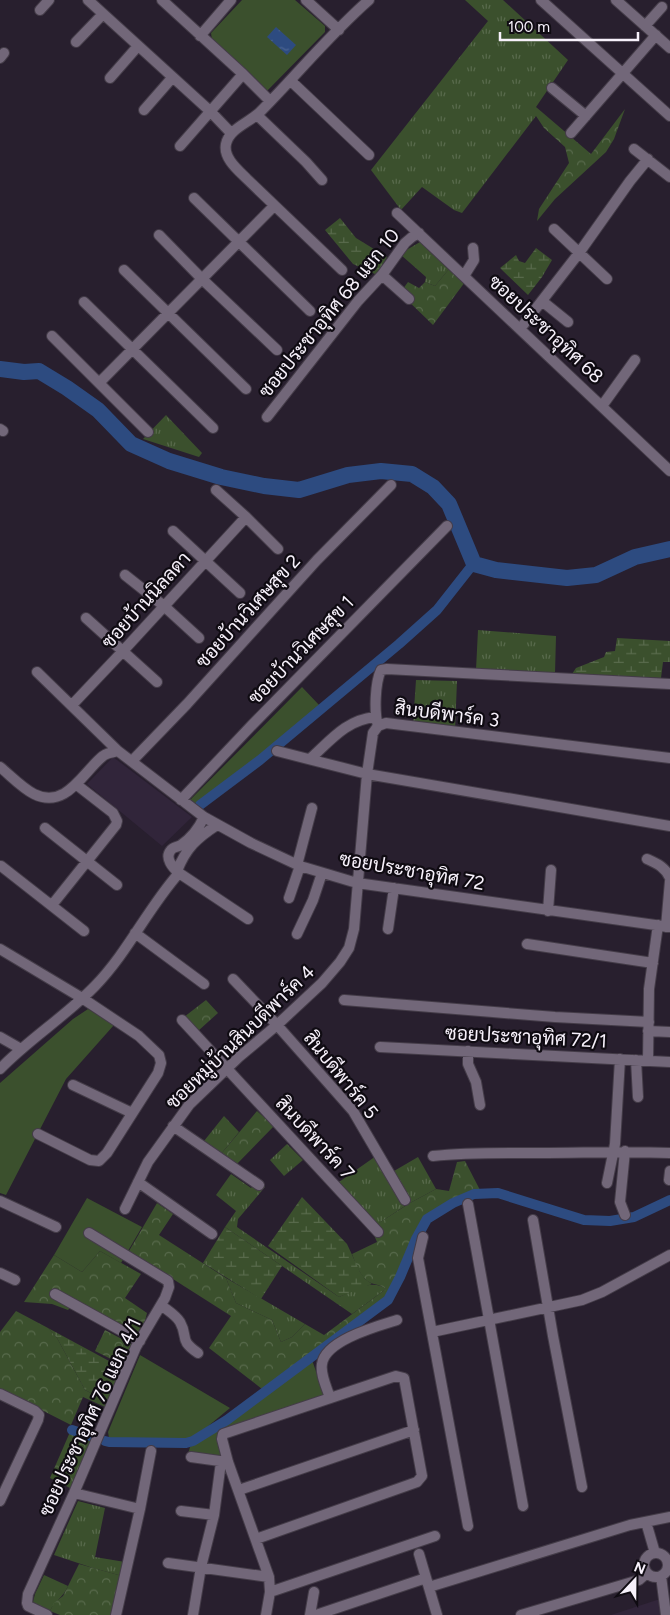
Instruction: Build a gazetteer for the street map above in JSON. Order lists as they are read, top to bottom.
{
  "streets": {
    "street": [
      "ซอยประชาอุทิศ 68 แยก 10",
      "ซอยประชาอุทิศ 68",
      "ซอยบ้านนิลลดา",
      "ซอยบ้านวิเศษสุข 2",
      "ซอยบ้านวิเศษสุข 1",
      "สินบดีพาร์ค 3",
      "ซอยประชาอุทิศ 72",
      "ซอยหมู่บ้านสินบดีพาร์ค 4",
      "ซอยประชาอุทิศ 72/1",
      "สินบดีพาร์ค 5",
      "สินบดีพาร์ค 7",
      "ซอยประชาอุทิศ 76 แยก 4/1"
    ]
  },
  "crossings": [
    ["ซอยประชาอุทิศ 68 แยก 10", "ซอยประชาอุทิศ 68"],
    ["ซอยบ้านวิเศษสุข 2", "ซอยประชาอุทิศ 72"],
    ["ซอยบ้านวิเศษสุข 1", "ซอยประชาอุทิศ 72"],
    ["สินบดีพาร์ค 3", "ซอยประชาอุทิศ 72"],
    ["สินบดีพาร์ค 3", "ซอยหมู่บ้านสินบดีพาร์ค 4"],
    ["ซอยประชาอุทิศ 72", "ซอยหมู่บ้านสินบดีพาร์ค 4"],
    ["ซอยหมู่บ้านสินบดีพาร์ค 4", "สินบดีพาร์ค 5"],
    ["ซอยหมู่บ้านสินบดีพาร์ค 4", "สินบดีพาร์ค 7"]
  ],
  "scale_bar": "100 m",
  "north": "top"
}
